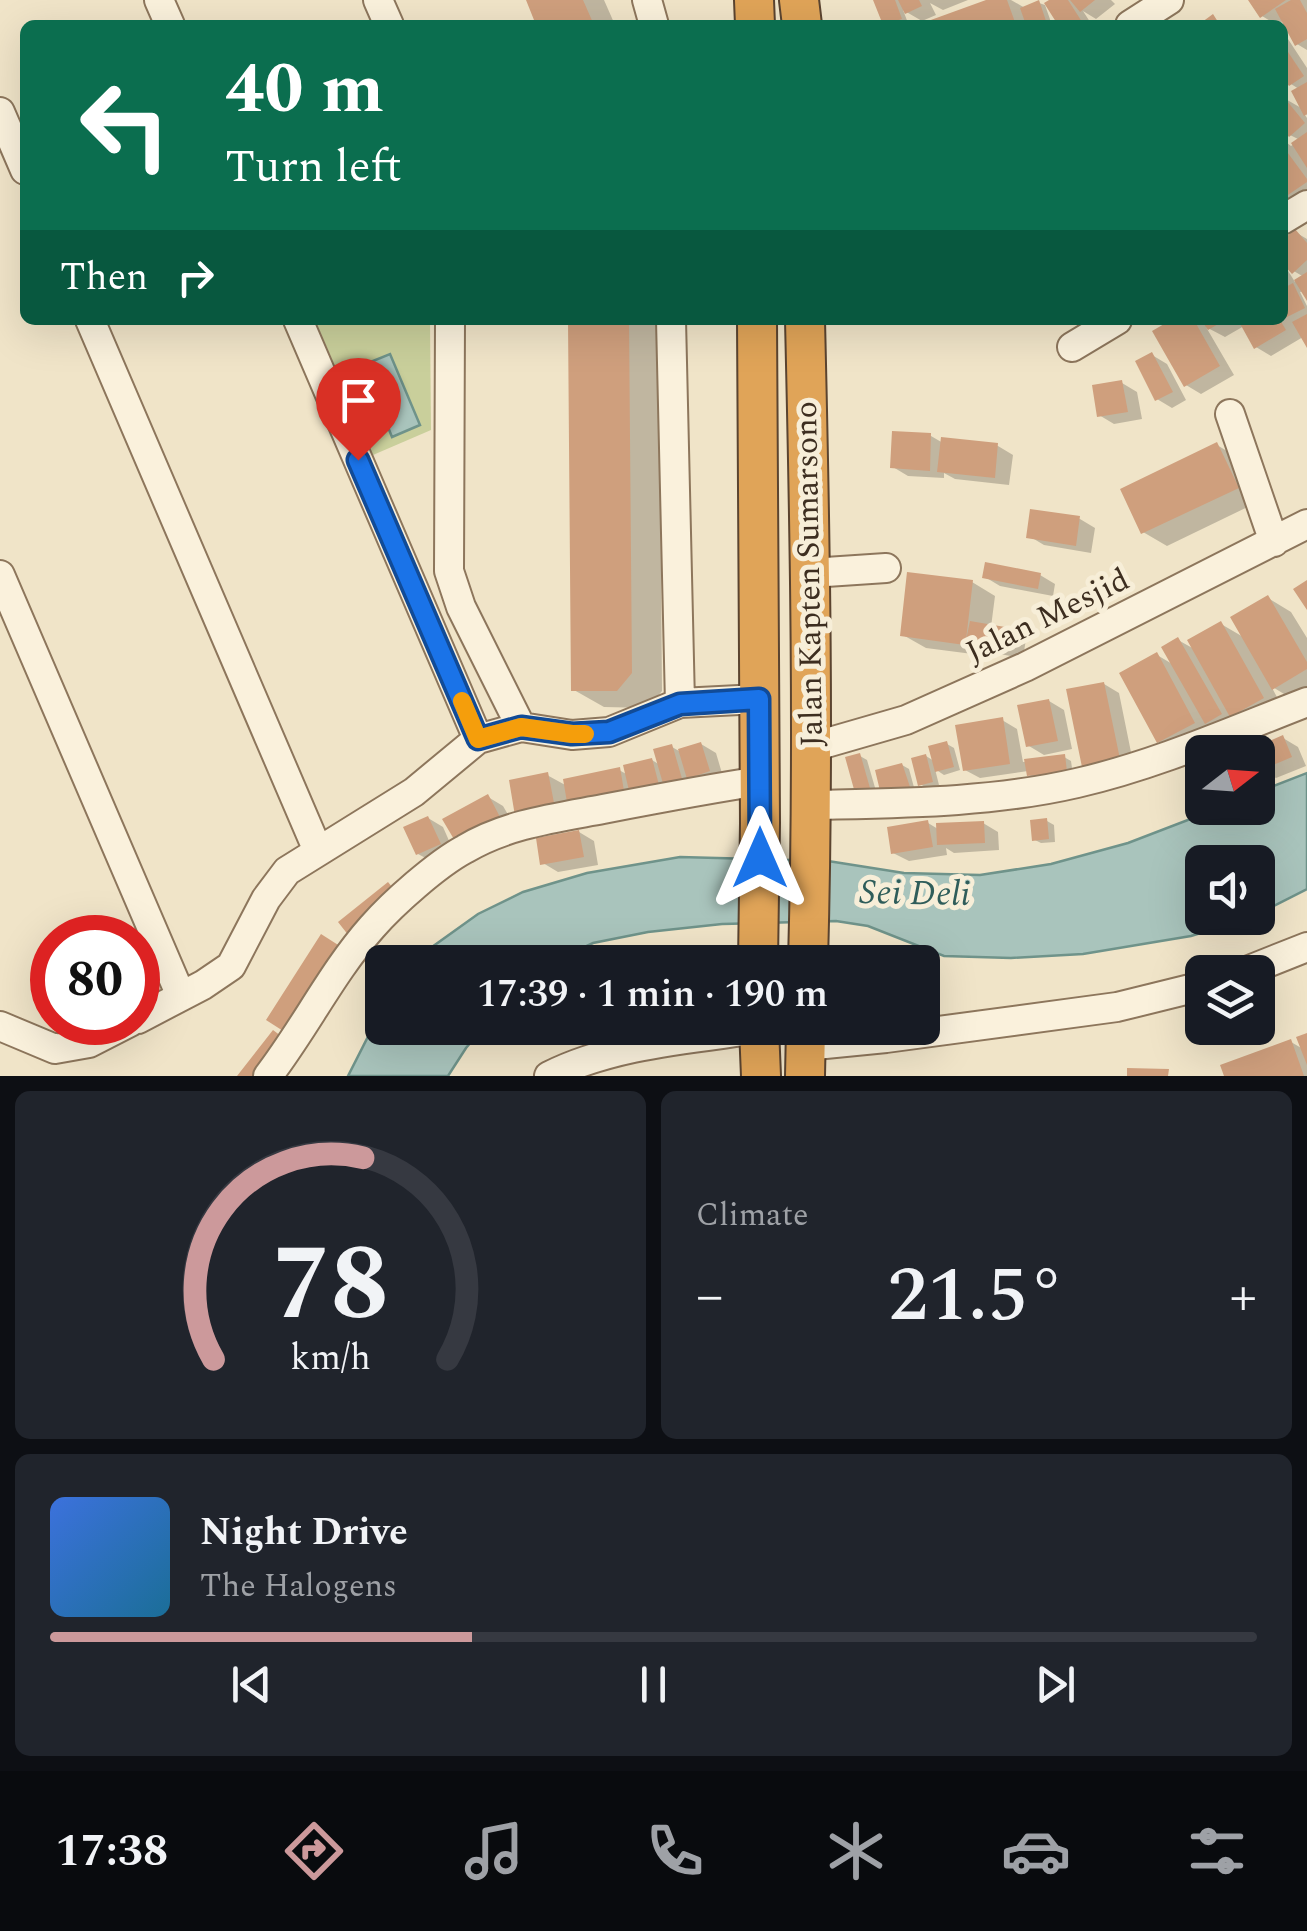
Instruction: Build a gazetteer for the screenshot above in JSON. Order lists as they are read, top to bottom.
{
  "streets": {
    "highway": ["Jalan Kapten Sumarsono"],
    "street": ["Jalan Mesjid"]
  },
  "crossings": [
    ["Jalan Kapten Sumarsono", "Jalan Mesjid"]
  ],
  "water": ["Sei Deli"],
  "north": "right",
  "page": {
    "turn": ["40 m", "Turn left"],
    "then": "Then",
    "limit": "80",
    "trip": "17:39 · 1 min · 190 m",
    "tile": "Climate",
    "heat": ["−", "21.5°", "+"],
    "song": ["Night Drive", "The Halogens"],
    "tabs": "17:38",
    "gauge": ["78", "km/h"]
  }
}
